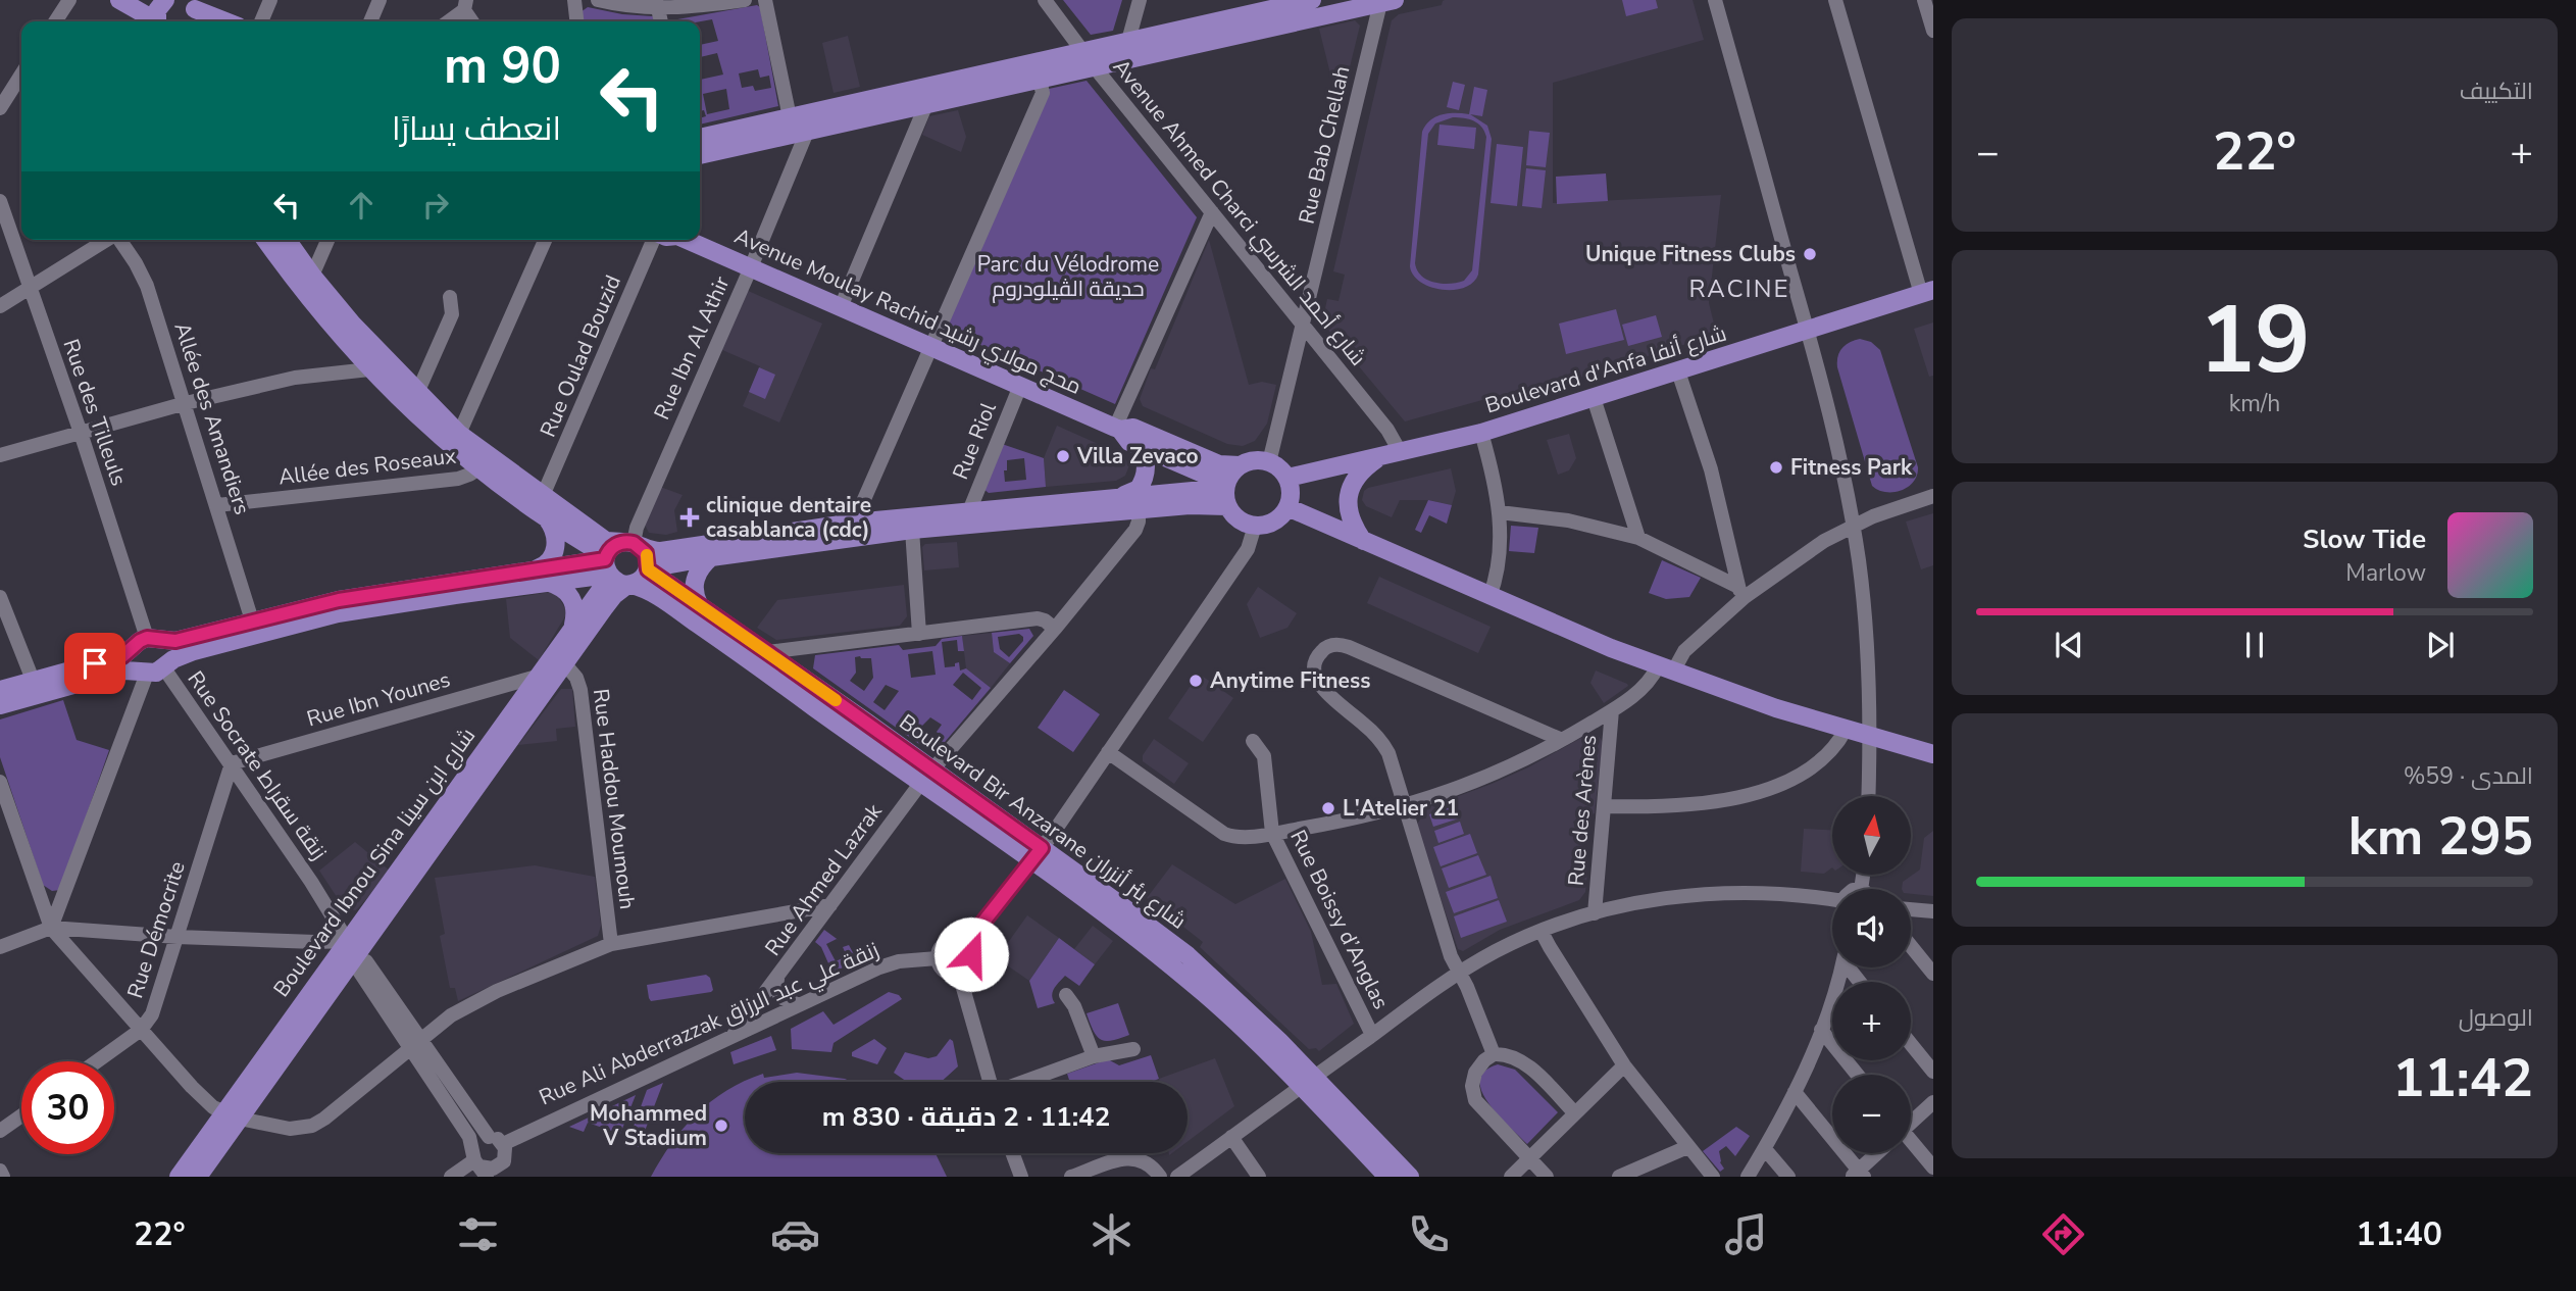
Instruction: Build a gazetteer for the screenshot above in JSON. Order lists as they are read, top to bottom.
{
  "streets": {
    "main road": [
      "Avenue Moulay Rachid محج مولاي رشيد",
      "Boulevard d'Anfa شارع أنفا",
      "Boulevard Bir Anzarane شارع بئر أنزران",
      "Boulevard Ibnou Sina شارع ابن سينا"
    ],
    "street": [
      "Rue Bab Chellah",
      "Avenue Ahmed Charci شارع أحمد الشرسي",
      "Rue Ibn Al Athir",
      "Rue Oulad Bouzid",
      "Rue des Tilleuls",
      "Allée des Amandiers",
      "Rue Riol",
      "Allée des Roseaux",
      "Rue Ibn Younes",
      "Rue Socrate زنقة سقراط",
      "Rue Haddou Moumouh",
      "Rue des Arènes",
      "Rue Ahmed Lazrak",
      "Rue Boissy d’Anglas",
      "Rue Démocrite",
      "Rue Ali Abderrazzak زنقة علي عبد الرزاق"
    ]
  },
  "crossings": [
    ["Rue Bab Chellah", "Avenue Ahmed Charci شارع أحمد الشرسي"],
    ["Rue Bab Chellah", "Avenue Moulay Rachid محج مولاي رشيد"],
    ["Rue Bab Chellah", "Boulevard d'Anfa شارع أنفا"],
    ["Avenue Ahmed Charci شارع أحمد الشرسي", "Boulevard d'Anfa شارع أنفا"],
    ["Avenue Moulay Rachid محج مولاي رشيد", "Rue Ibn Al Athir"],
    ["Avenue Moulay Rachid محج مولاي رشيد", "Boulevard d'Anfa شارع أنفا"],
    ["Avenue Moulay Rachid محج مولاي رشيد", "Rue Riol"],
    ["Rue Ibn Al Athir", "Boulevard Bir Anzarane شارع بئر أنزران"],
    ["Rue Ibn Al Athir", "Boulevard Ibnou Sina شارع ابن سينا"],
    ["Allée des Amandiers", "Allée des Roseaux"],
    ["Rue Ibn Younes", "Rue Socrate زنقة سقراط"],
    ["Rue Ibn Younes", "Boulevard Ibnou Sina شارع ابن سينا"],
    ["Rue Ibn Younes", "Rue Démocrite"],
    ["Rue Socrate زنقة سقراط", "Boulevard Ibnou Sina شارع ابن سينا"],
    ["Rue Socrate زنقة سقراط", "Rue Démocrite"],
    ["Rue Socrate زنقة سقراط", "Rue Ali Abderrazzak زنقة علي عبد الرزاق"],
    ["Rue Haddou Moumouh", "Boulevard Ibnou Sina شارع ابن سينا"],
    ["Boulevard Bir Anzarane شارع بئر أنزران", "Boulevard Ibnou Sina شارع ابن سينا"],
    ["Boulevard Bir Anzarane شارع بئر أنزران", "Rue Ahmed Lazrak"],
    ["Rue Ahmed Lazrak", "Rue Ali Abderrazzak زنقة علي عبد الرزاق"]
  ],
  "districts": ["RACINE"],
  "parks": ["Parc du Vélodrome حديقة الڤيلودروم"],
  "places": {
    "other": [
      "Unique Fitness Clubs",
      "Villa Zevaco",
      "Fitness Park",
      "Anytime Fitness",
      "L'Atelier 21",
      "Mohammed V Stadium"
    ],
    "health": ["clinique dentaire casablanca (cdc)"]
  },
  "north": "top",
  "page": {
    "tile": [
      "التكييف",
      ["19", "km/h"],
      ["المدى · 59%", "295 km"],
      ["الوصول", "11:42"]
    ],
    "turn": ["90 m", "انعطف يسارًا"],
    "heat": ["−", "22°", "+"],
    "song": ["Slow Tide", "Marlow"],
    "map_buttons": ["+", "−"],
    "limit": "30",
    "trip": "11:42 · 2 دقيقة · 830 m",
    "tabs": ["11:40", "22°"]
  }
}
